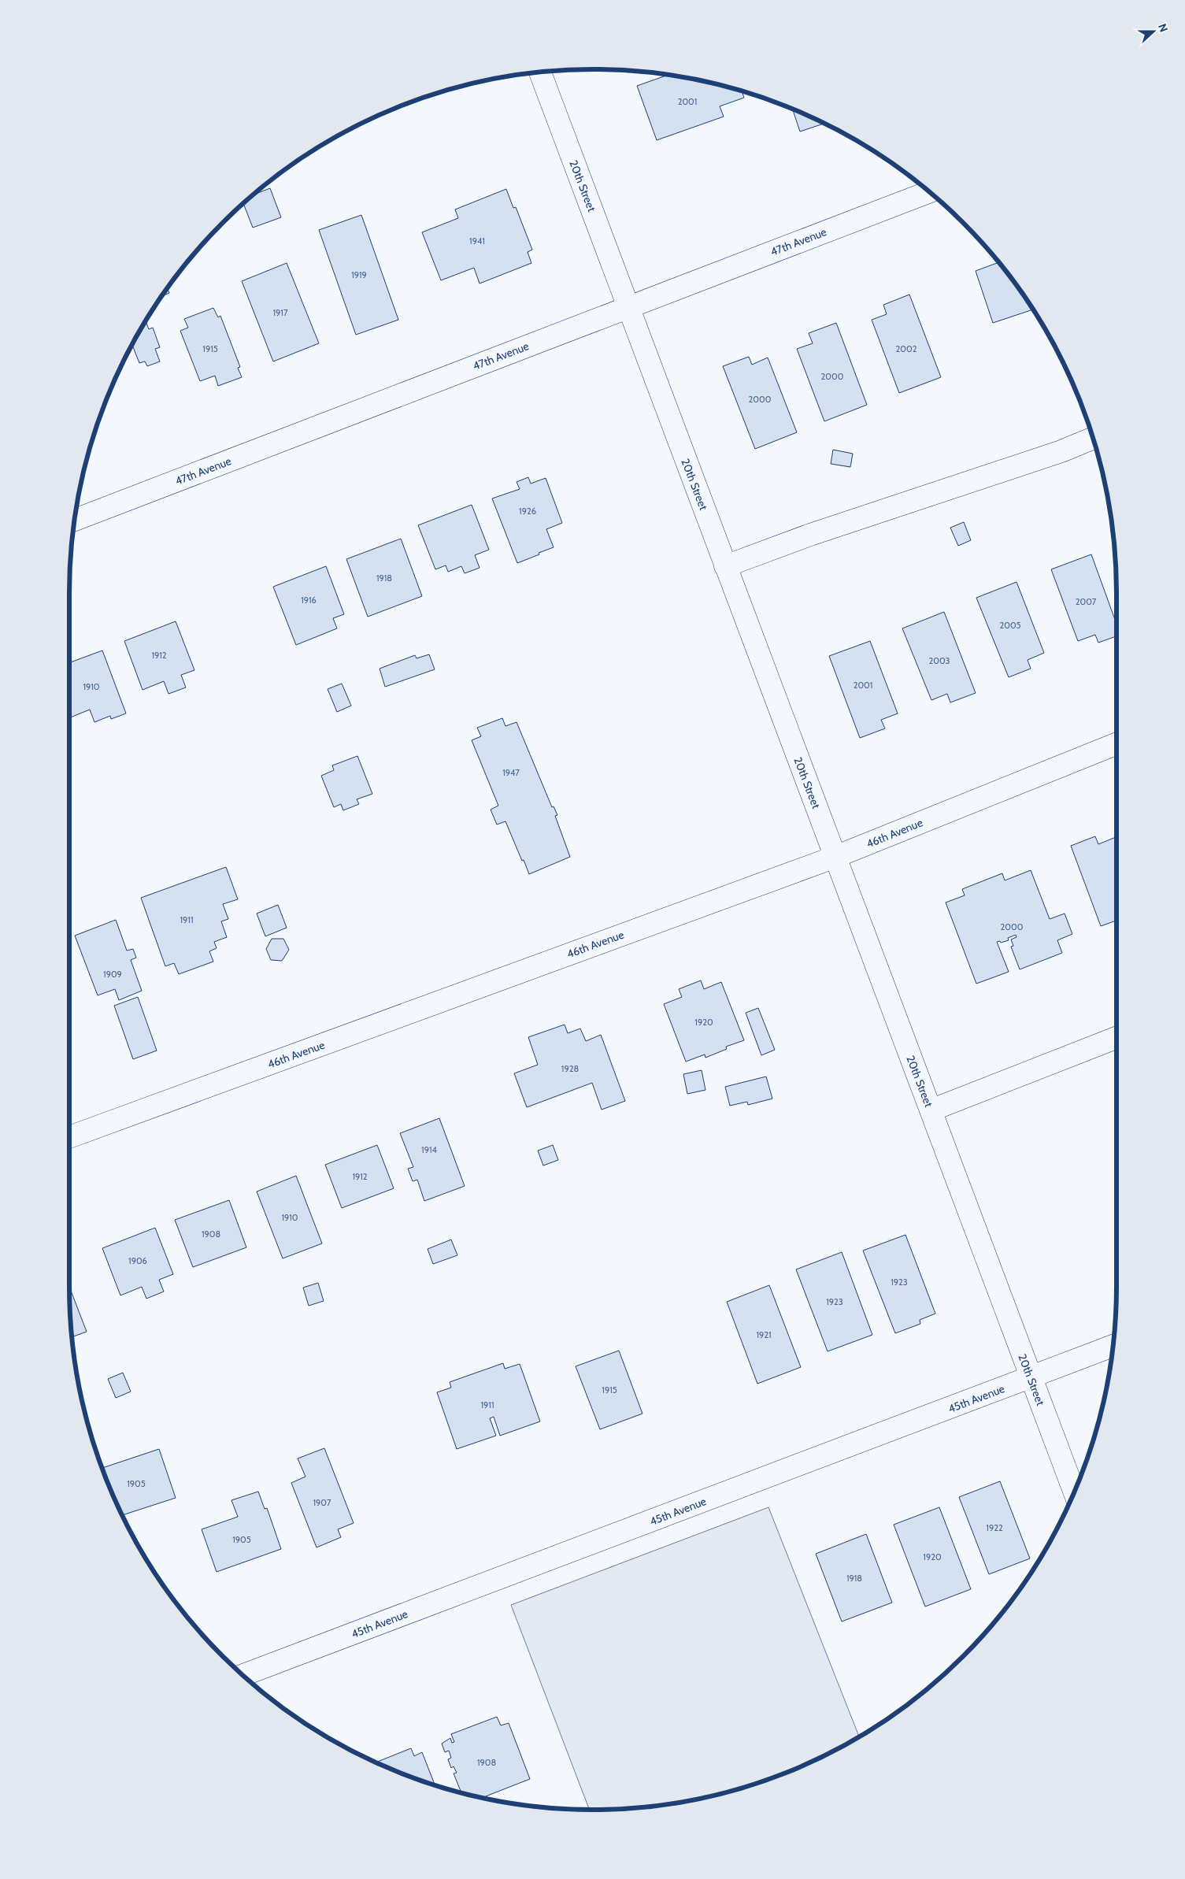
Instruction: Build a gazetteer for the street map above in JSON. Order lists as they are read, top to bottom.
{
  "streets": {
    "street": [
      "20th Street",
      "47th Avenue",
      "46th Avenue",
      "45th Avenue"
    ]
  },
  "crossings": [
    ["20th Street", "47th Avenue"],
    ["20th Street", "46th Avenue"],
    ["20th Street", "45th Avenue"]
  ],
  "house_numbers": [
    "2001",
    "1941",
    "1919",
    "1917",
    "1915",
    "2002",
    "2000",
    "2000",
    "1926",
    "1918",
    "1916",
    "2007",
    "2005",
    "1912",
    "2003",
    "2001",
    "1910",
    "1947",
    "1911",
    "2000",
    "1909",
    "1920",
    "1928",
    "1914",
    "1912",
    "1910",
    "1908",
    "1906",
    "1923",
    "1923",
    "1921",
    "1915",
    "1911",
    "1905",
    "1907",
    "1922",
    "1905",
    "1920",
    "1918",
    "1908"
  ],
  "north": "right"
}
